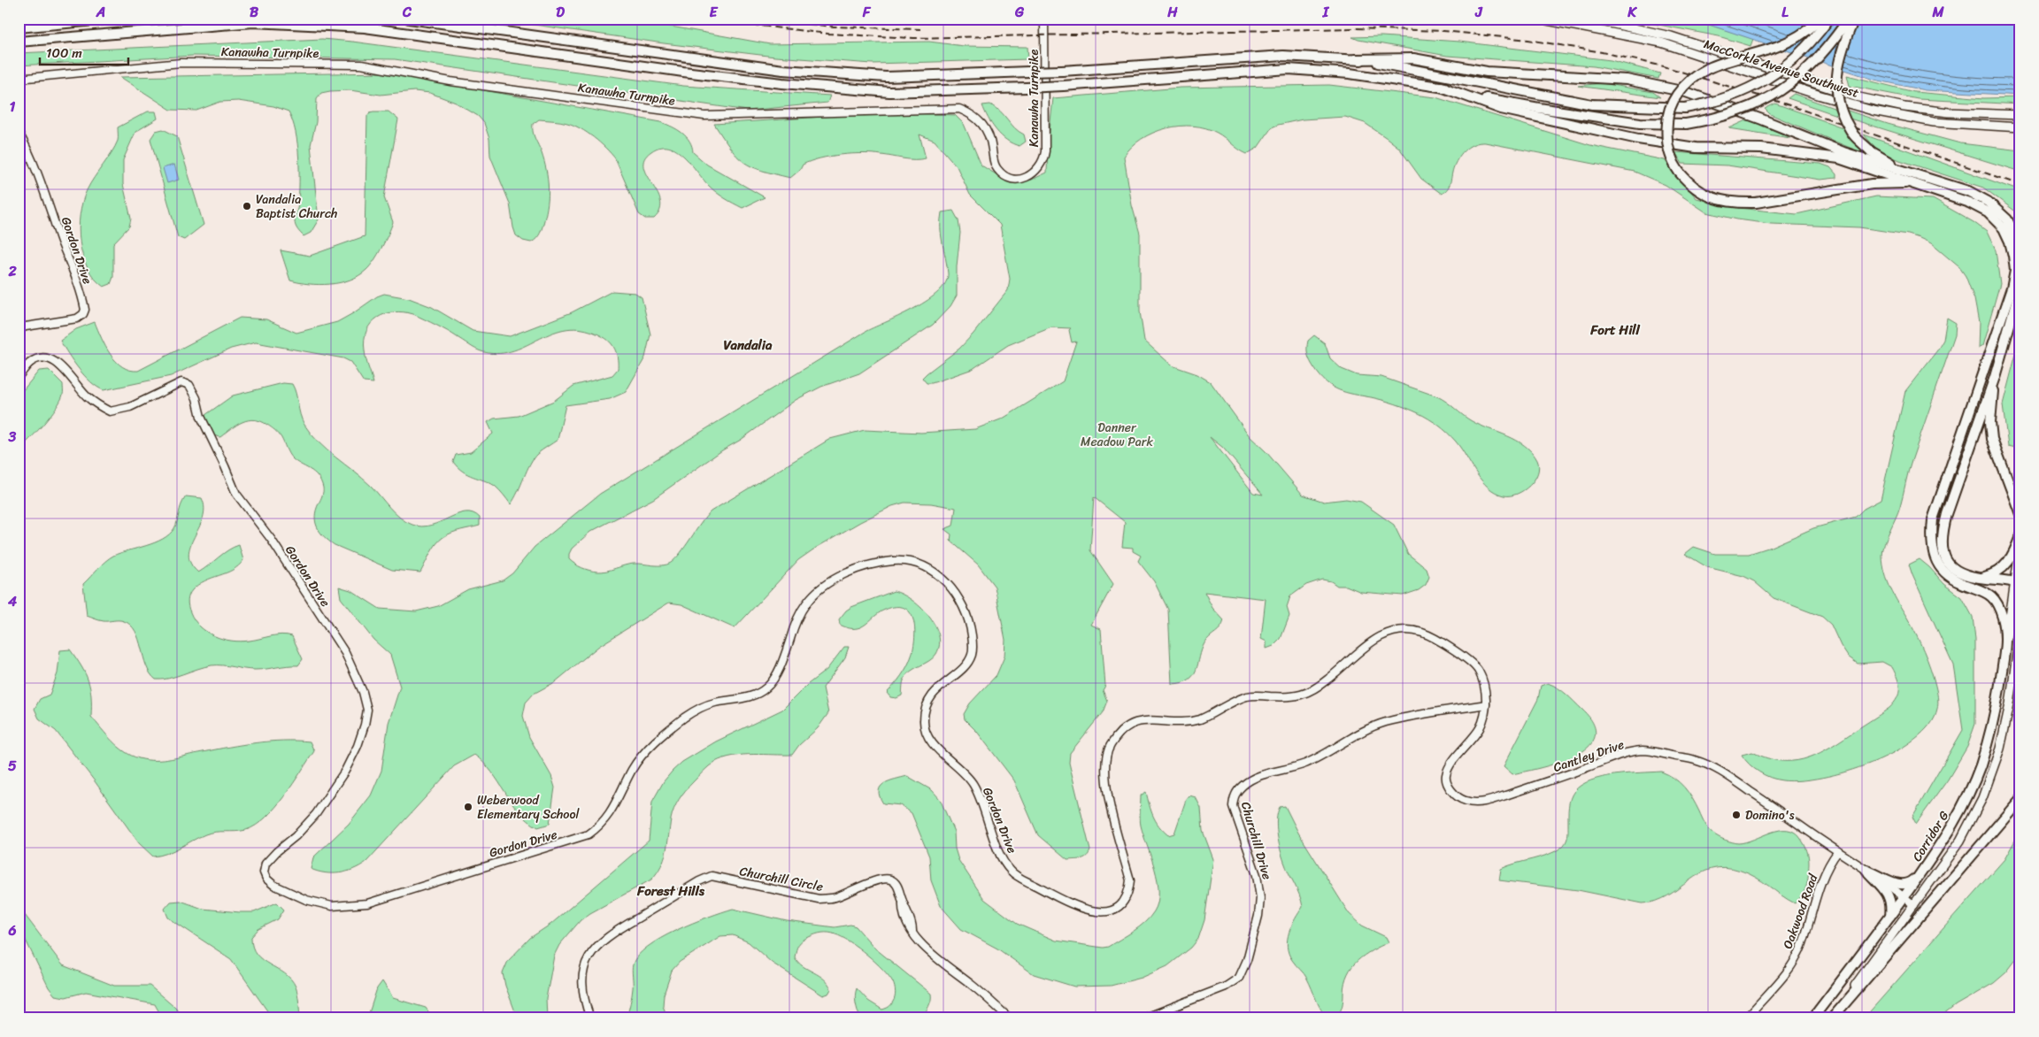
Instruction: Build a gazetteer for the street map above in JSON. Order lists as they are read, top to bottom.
{
  "streets": {
    "highway": ["Corridor G"],
    "main road": ["MacCorkle Avenue Southwest"],
    "street": [
      "Kanawha Turnpike",
      "Gordon Drive",
      "Cantley Drive",
      "Churchill Drive",
      "Churchill Circle",
      "Oakwood Road"
    ]
  },
  "crossings": [
    ["Gordon Drive", "Cantley Drive"],
    ["Gordon Drive", "Churchill Drive"],
    ["Cantley Drive", "Corridor G"],
    ["Cantley Drive", "Churchill Drive"],
    ["Cantley Drive", "Oakwood Road"]
  ],
  "districts": ["Fort Hill", "Vandalia", "Forest Hills"],
  "parks": ["Danner Meadow Park"],
  "places": ["Vandalia Baptist Church", "Weberwood Elementary School", "Domino's"],
  "scale_bar": "100 m",
  "grid": {
    "columns": [
      "A",
      "B",
      "C",
      "D",
      "E",
      "F",
      "G",
      "H",
      "I",
      "J",
      "K",
      "L",
      "M"
    ],
    "rows": [
      "1",
      "2",
      "3",
      "4",
      "5",
      "6"
    ]
  }
}
